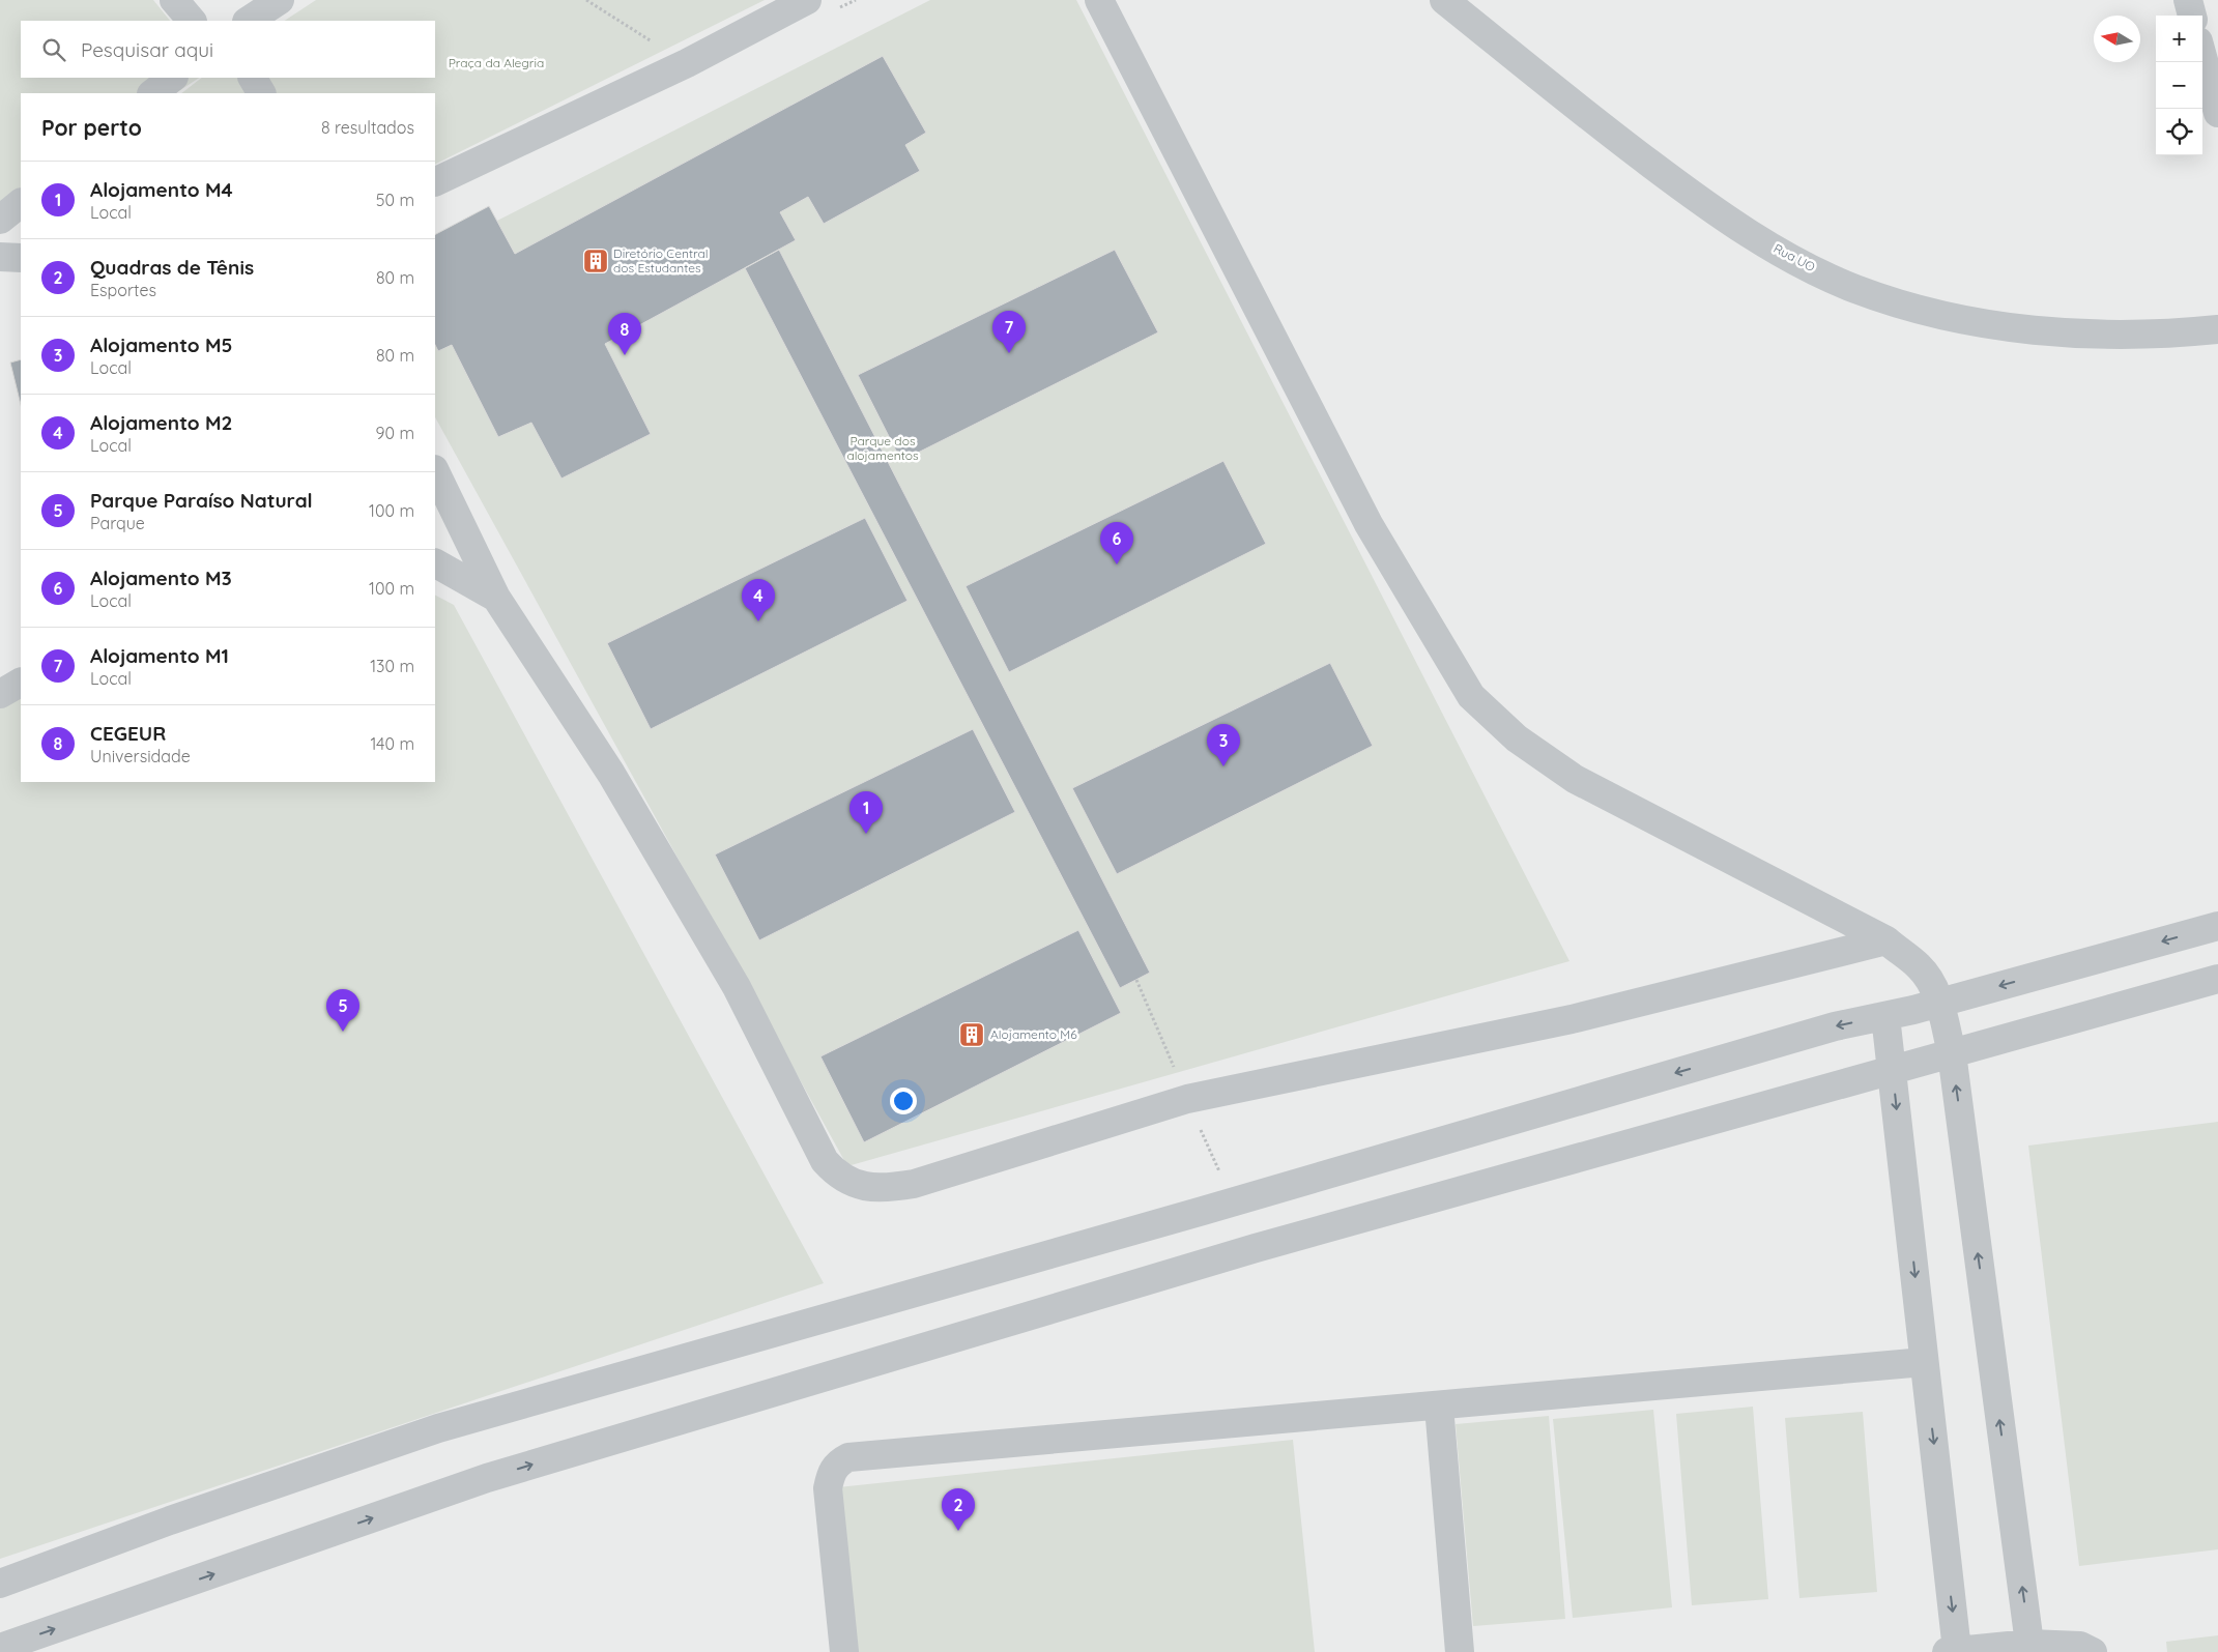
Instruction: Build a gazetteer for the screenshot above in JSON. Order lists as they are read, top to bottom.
{
  "streets": {
    "street": ["Rua UO"]
  },
  "parks": ["Praça da Alegria", "Parque dos alojamentos"],
  "places": {
    "building": ["Diretório Central dos Estudantes", "Alojamento M6"]
  },
  "north": "left",
  "page": {
    "map_buttons": ["+", "−"],
    "search": "Pesquisar aqui",
    "heading": ["Por perto", "8 resultados"],
    "list": [
      {
        "mark": "1",
        "name": "Alojamento M4",
        "note": "Local",
        "value": "50 m"
      },
      {
        "mark": "2",
        "name": "Quadras de Tênis",
        "note": "Esportes",
        "value": "80 m"
      },
      {
        "mark": "3",
        "name": "Alojamento M5",
        "note": "Local",
        "value": "80 m"
      },
      {
        "mark": "4",
        "name": "Alojamento M2",
        "note": "Local",
        "value": "90 m"
      },
      {
        "mark": "5",
        "name": "Parque Paraíso Natural",
        "note": "Parque",
        "value": "100 m"
      },
      {
        "mark": "6",
        "name": "Alojamento M3",
        "note": "Local",
        "value": "100 m"
      },
      {
        "mark": "7",
        "name": "Alojamento M1",
        "note": "Local",
        "value": "130 m"
      },
      {
        "mark": "8",
        "name": "CEGEUR",
        "note": "Universidade",
        "value": "140 m"
      }
    ],
    "pins": [
      "7",
      "8",
      "6",
      "4",
      "3",
      "1",
      "5",
      "2"
    ]
  }
}
